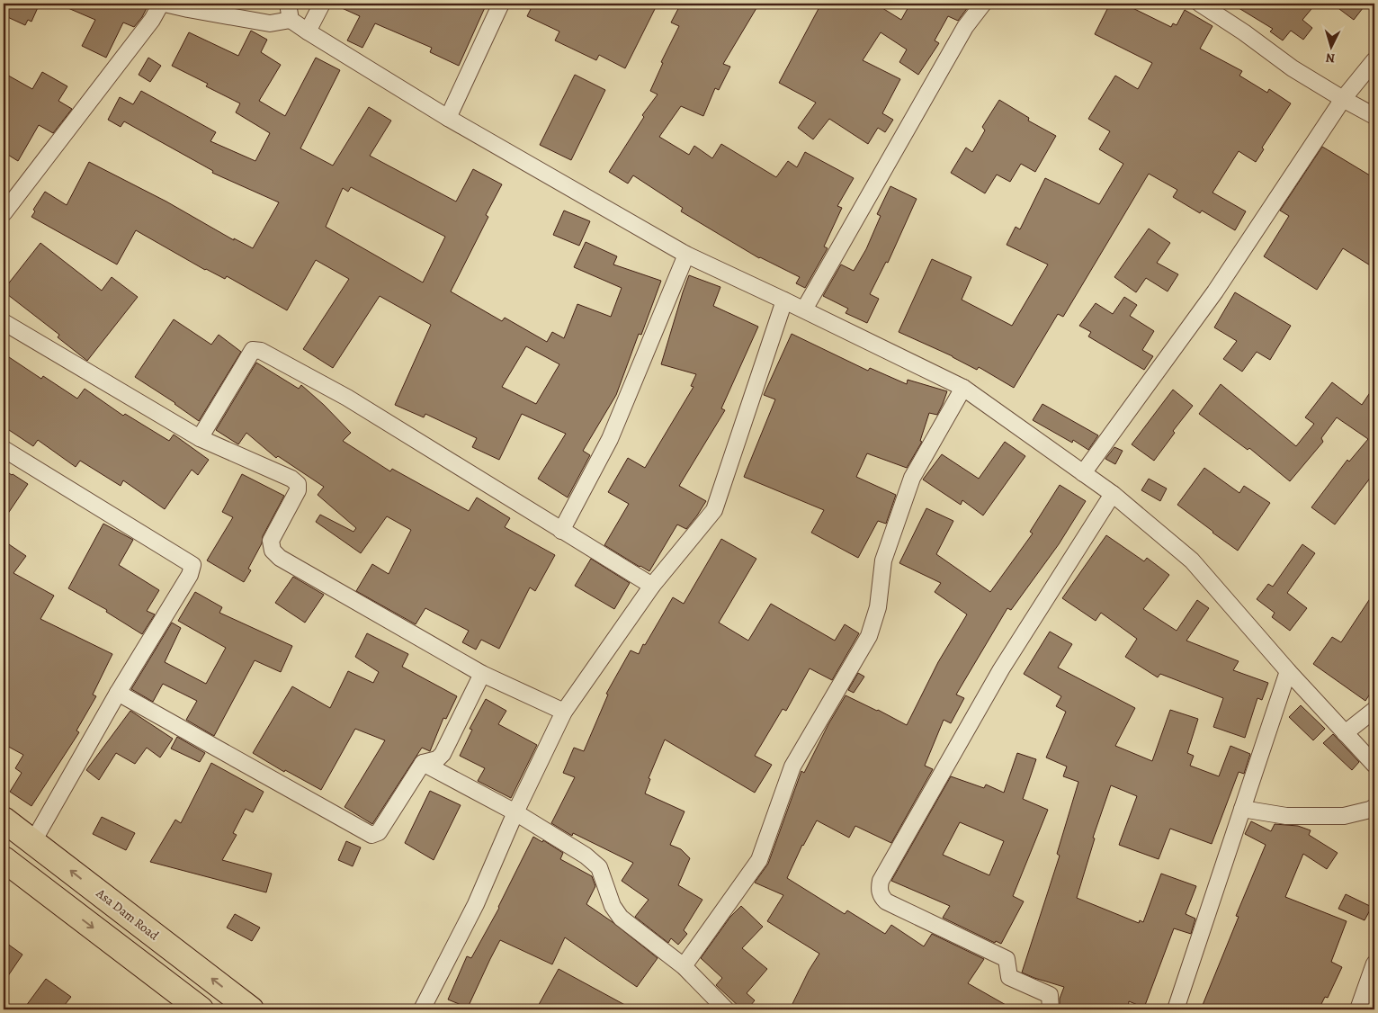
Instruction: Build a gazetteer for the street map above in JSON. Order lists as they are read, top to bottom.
{
  "streets": {
    "main road": ["Asa Dam Road"]
  },
  "north": "bottom"
}
